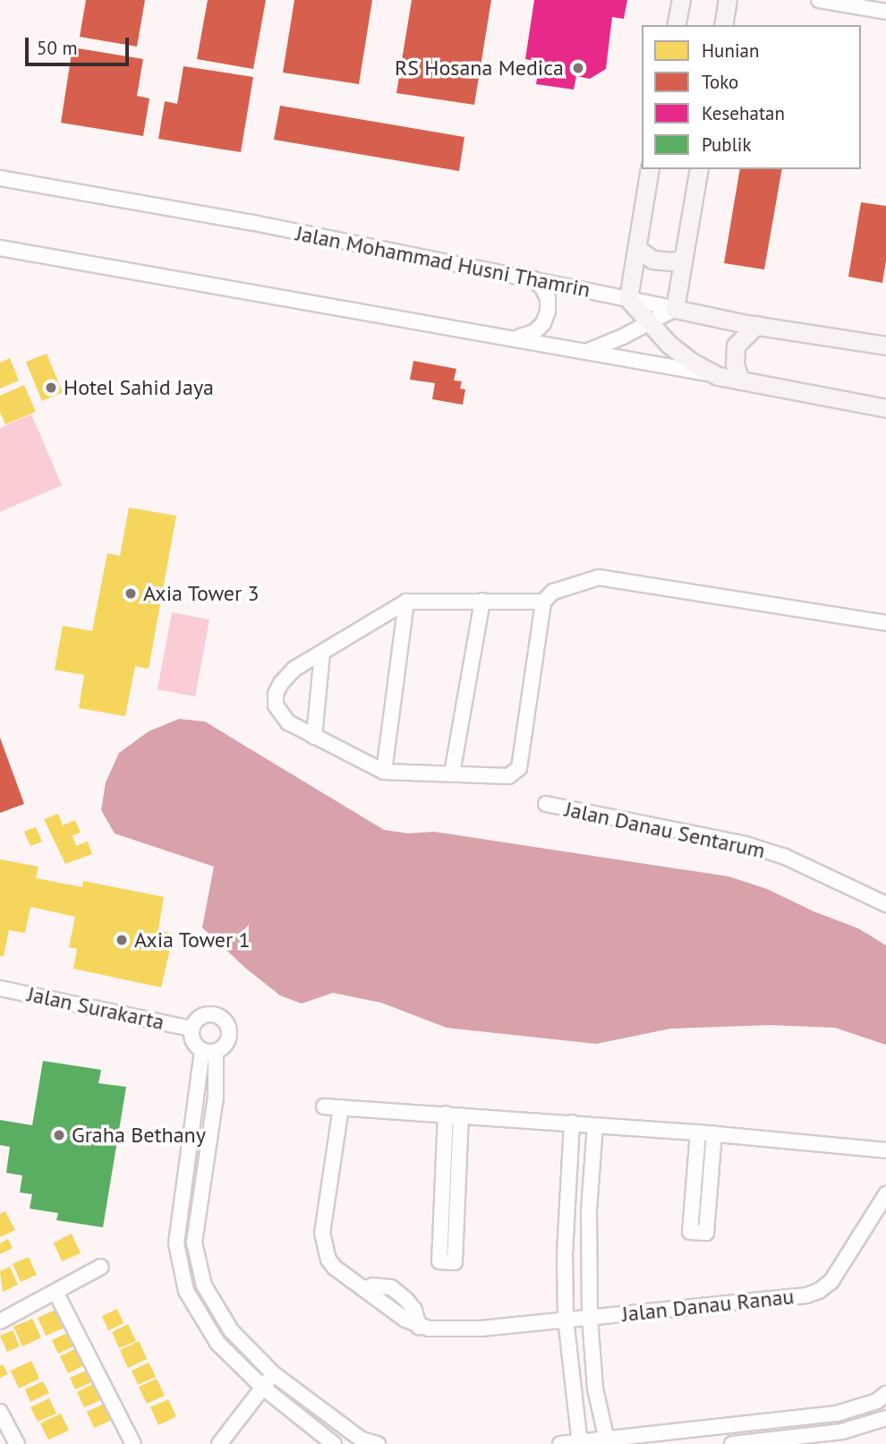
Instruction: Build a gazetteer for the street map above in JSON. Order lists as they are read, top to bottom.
{
  "streets": {
    "main road": ["Jalan Mohammad Husni Thamrin"],
    "street": ["Jalan Danau Sentarum", "Jalan Surakarta", "Jalan Danau Ranau"]
  },
  "places": [
    "RS Hosana Medica",
    "Hotel Sahid Jaya",
    "Axia Tower 3",
    "Axia Tower 1",
    "Graha Bethany"
  ],
  "legend": [
    "Hunian",
    "Toko",
    "Kesehatan",
    "Publik"
  ],
  "scale_bar": "50 m"
}
